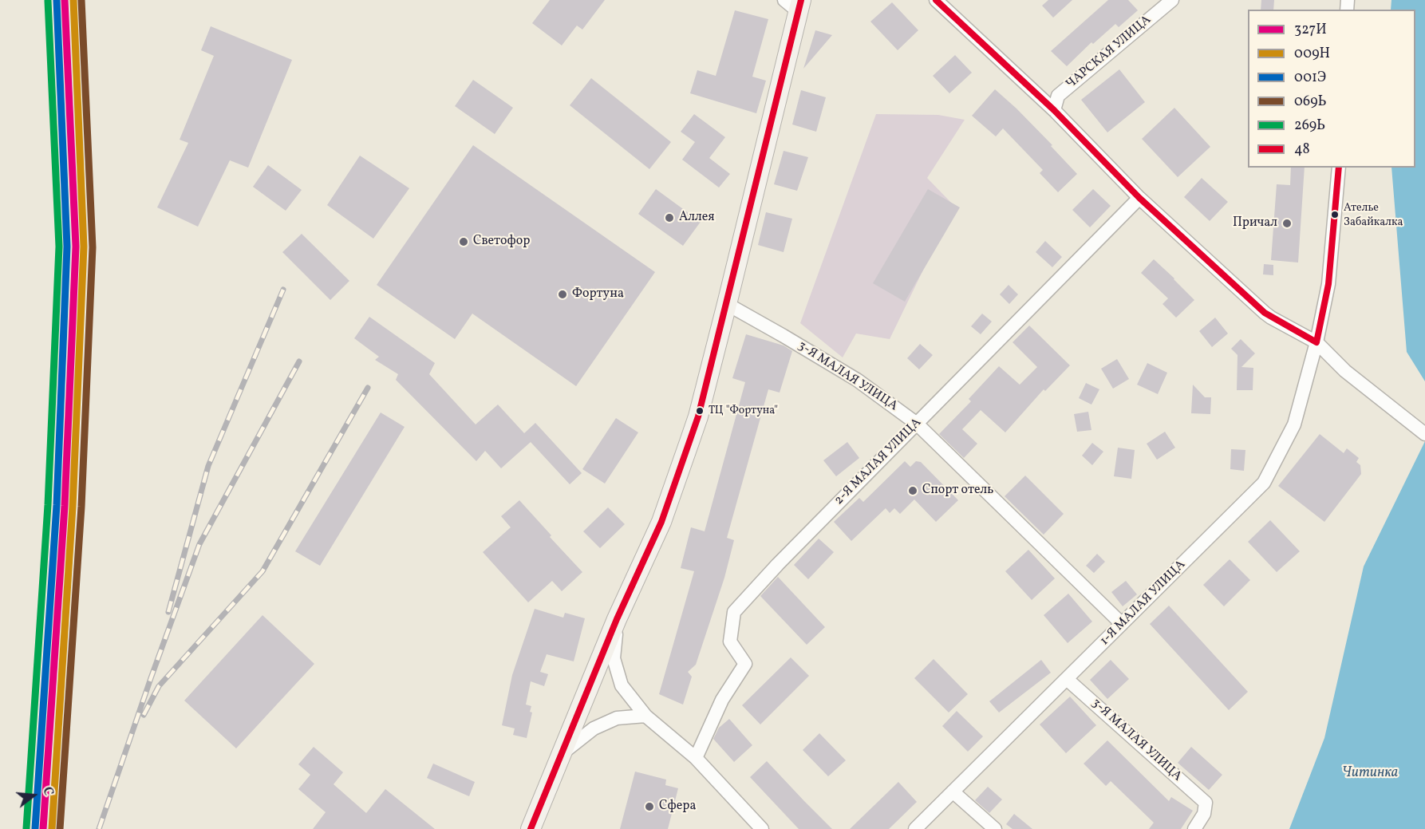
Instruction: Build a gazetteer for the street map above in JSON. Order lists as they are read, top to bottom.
{
  "streets": {
    "street": [
      "ЧАРСКАЯ УЛИЦА",
      "3-Я МАЛАЯ УЛИЦА",
      "2-Я МАЛАЯ УЛИЦА",
      "1-Я МАЛАЯ УЛИЦА"
    ]
  },
  "crossings": [
    ["3-Я МАЛАЯ УЛИЦА", "2-Я МАЛАЯ УЛИЦА"],
    ["3-Я МАЛАЯ УЛИЦА", "1-Я МАЛАЯ УЛИЦА"]
  ],
  "water": ["Читинка"],
  "places": [
    "Ателье Забайкалка",
    "Аллея",
    "Причал",
    "Светофор",
    "Фортуна",
    "ТЦ \"Фортуна\"",
    "Спорт отель",
    "Сфера"
  ],
  "lines": [
    "transit line 327И",
    "transit line 009Н",
    "transit line 001Э",
    "transit line 069Ь",
    "transit line 48",
    "transit line 269Ь"
  ],
  "legend": [
    "327И",
    "009Н",
    "001Э",
    "069Ь",
    "269Ь",
    "48"
  ],
  "north": "right"
}
